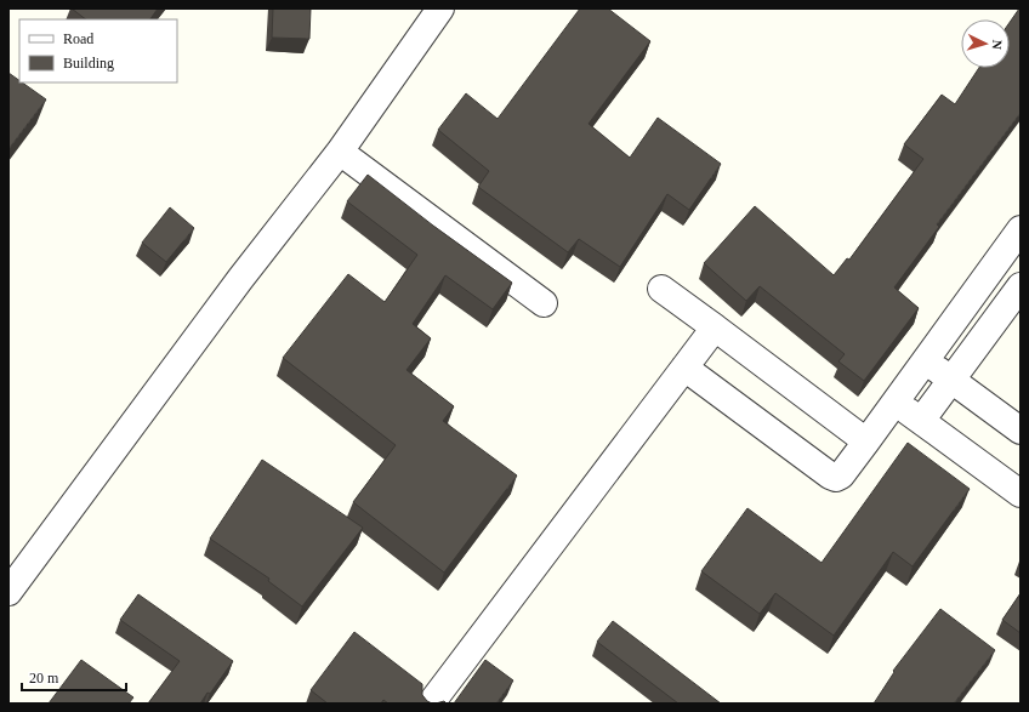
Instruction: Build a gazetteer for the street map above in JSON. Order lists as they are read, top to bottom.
{
  "legend": ["Road", "Building"],
  "scale_bar": "20 m",
  "north": "right"
}
